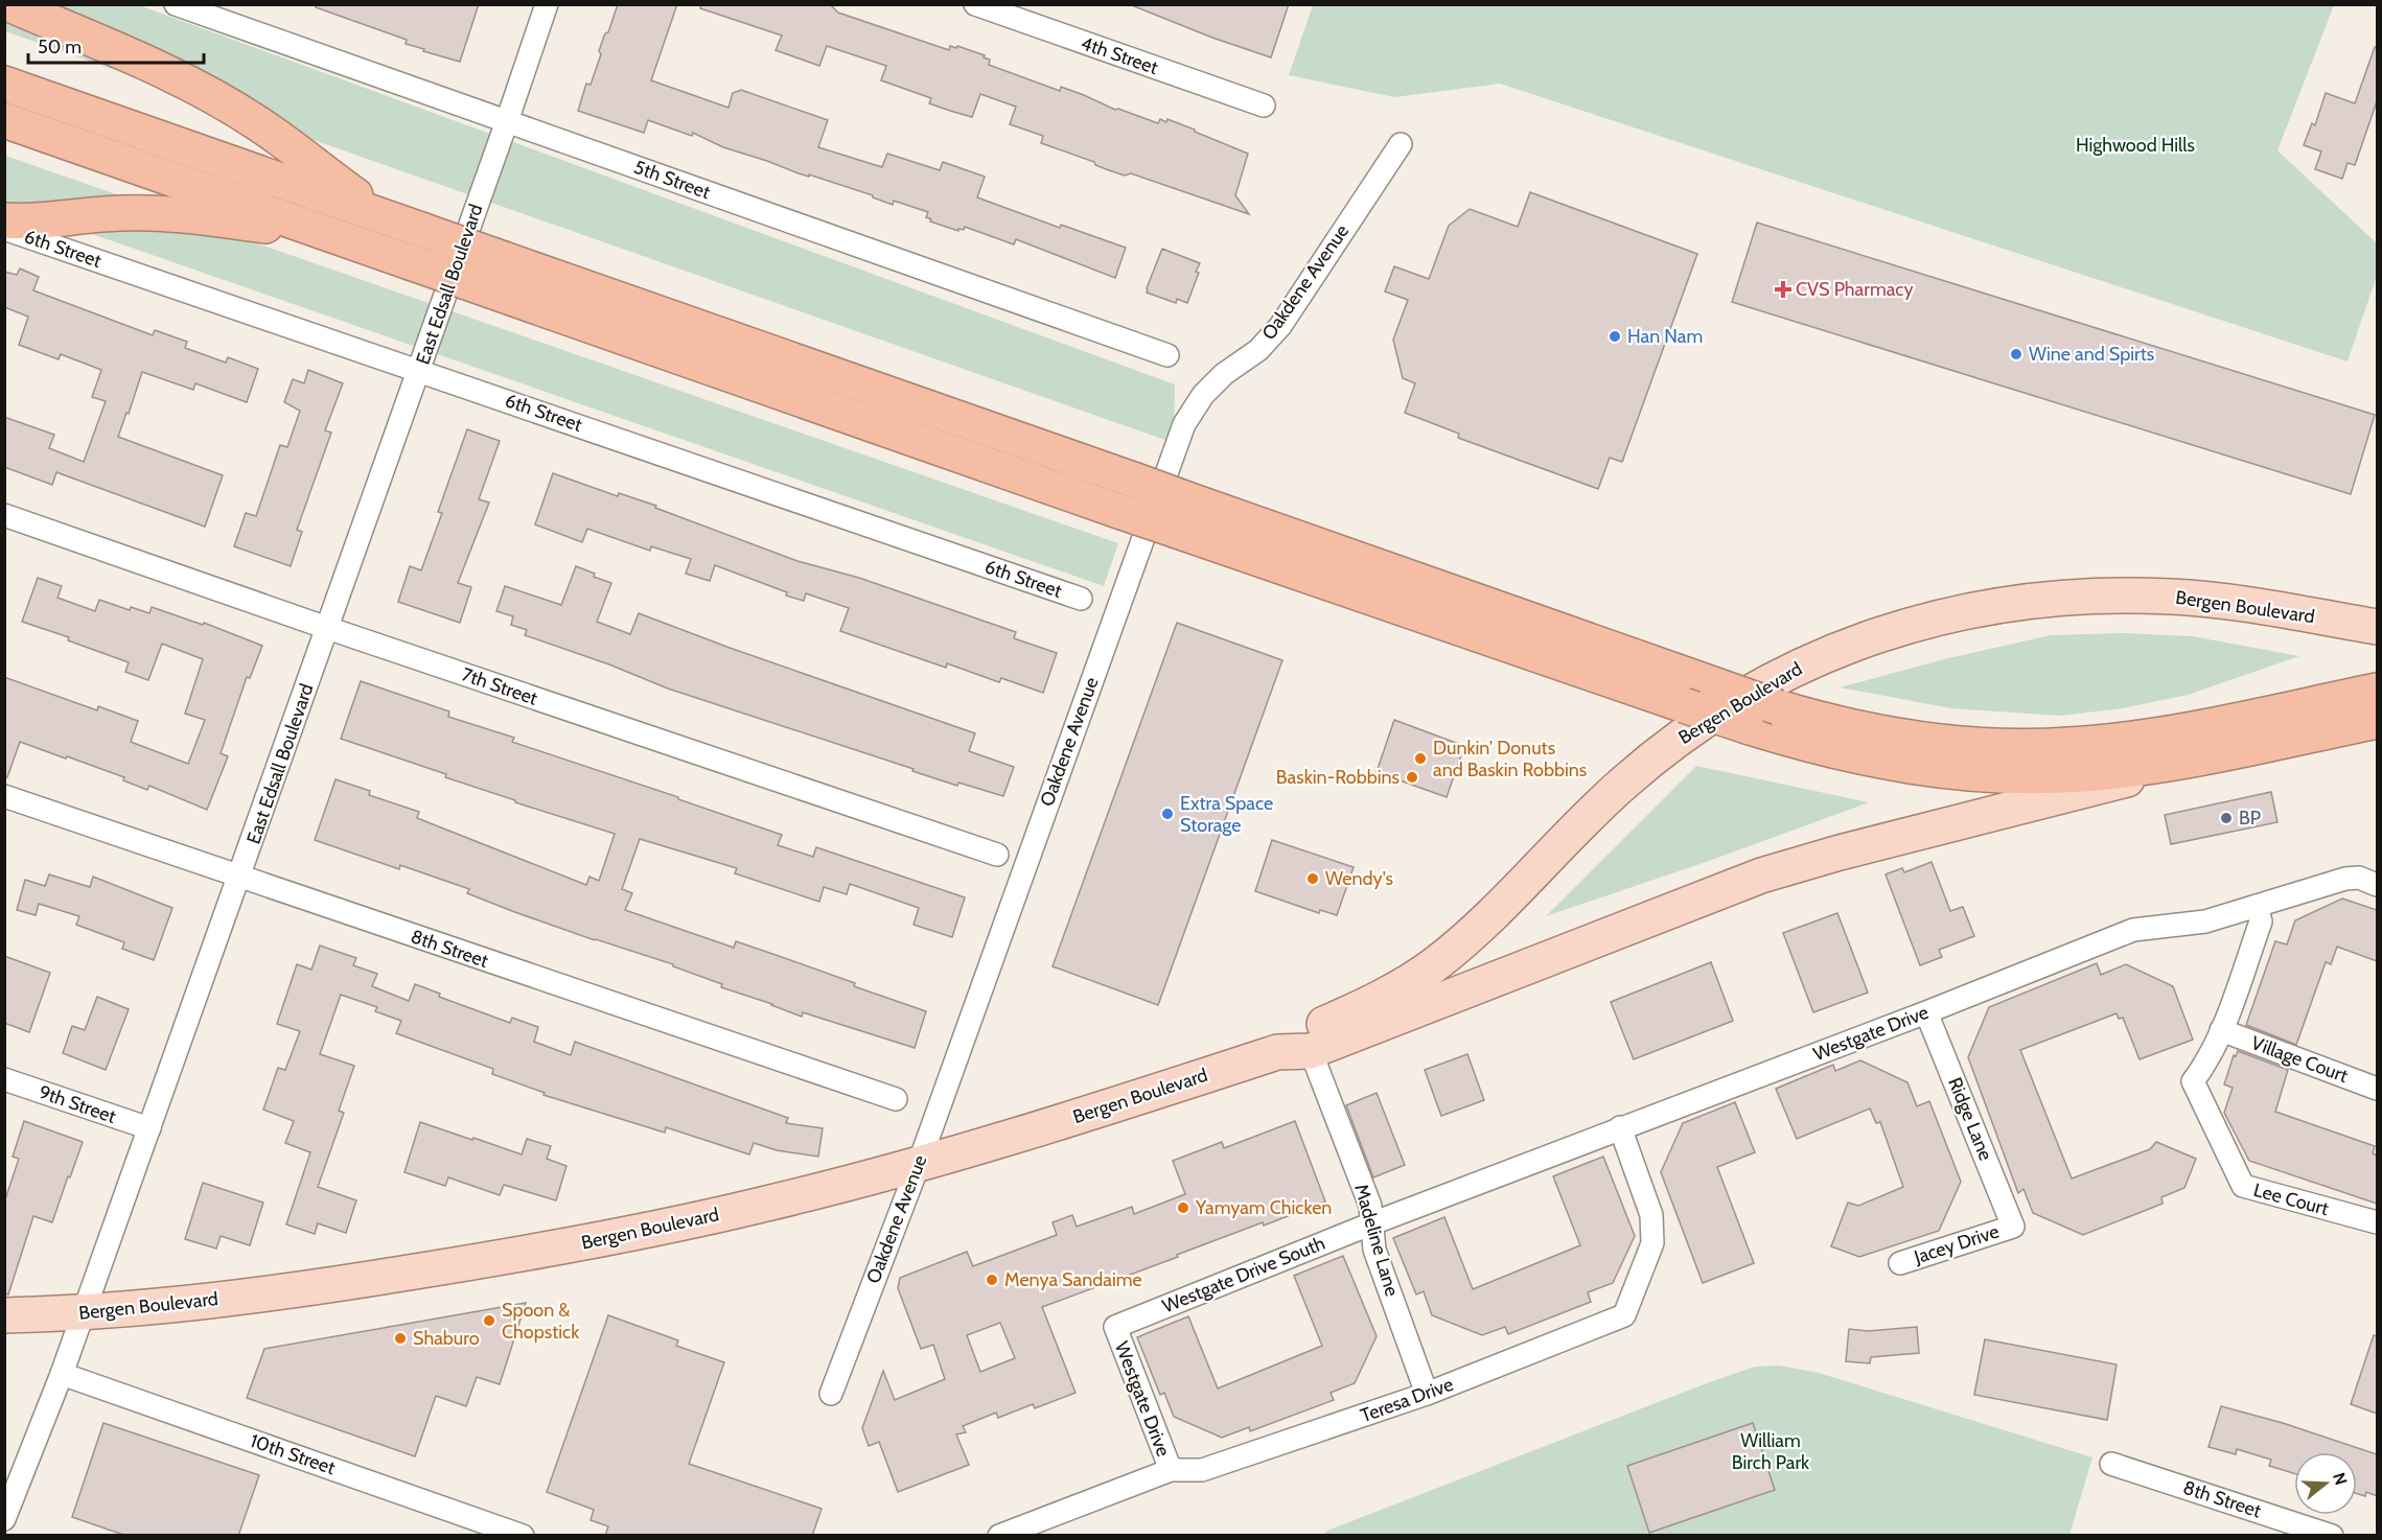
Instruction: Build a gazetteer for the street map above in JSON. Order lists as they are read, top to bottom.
{
  "streets": {
    "highway": ["Bergen Boulevard"],
    "street": [
      "4th Street",
      "5th Street",
      "6th Street",
      "Oakdene Avenue",
      "East Edsall Boulevard",
      "7th Street",
      "8th Street",
      "Westgate Drive",
      "Village Court",
      "9th Street",
      "Ridge Lane",
      "Lee Court",
      "Madeline Lane",
      "Jacey Drive",
      "Westgate Drive South",
      "Teresa Drive",
      "10th Street"
    ]
  },
  "crossings": [
    ["5th Street", "East Edsall Boulevard"],
    ["6th Street", "East Edsall Boulevard"],
    ["Oakdene Avenue", "Bergen Boulevard"],
    ["East Edsall Boulevard", "Bergen Boulevard"],
    ["East Edsall Boulevard", "7th Street"],
    ["East Edsall Boulevard", "8th Street"],
    ["East Edsall Boulevard", "9th Street"],
    ["East Edsall Boulevard", "10th Street"],
    ["Bergen Boulevard", "Madeline Lane"],
    ["Westgate Drive", "Ridge Lane"],
    ["Westgate Drive", "Madeline Lane"],
    ["Westgate Drive", "Westgate Drive South"],
    ["Westgate Drive", "Teresa Drive"],
    ["Village Court", "Lee Court"],
    ["Ridge Lane", "Jacey Drive"],
    ["Madeline Lane", "Westgate Drive South"],
    ["Madeline Lane", "Teresa Drive"]
  ],
  "parks": ["Highwood Hills", "William Birch Park"],
  "places": {
    "health": ["CVS Pharmacy"],
    "other": [
      "Han Nam",
      "Wine and Spirts",
      "Dunkin' Donuts and Baskin Robbins",
      "Baskin-Robbins",
      "Extra Space Storage",
      "BP",
      "Wendy's",
      "Yamyam Chicken",
      "Menya Sandaime",
      "Spoon & Chopstick",
      "Shaburo"
    ]
  },
  "scale_bar": "50 m",
  "north": "right"
}
